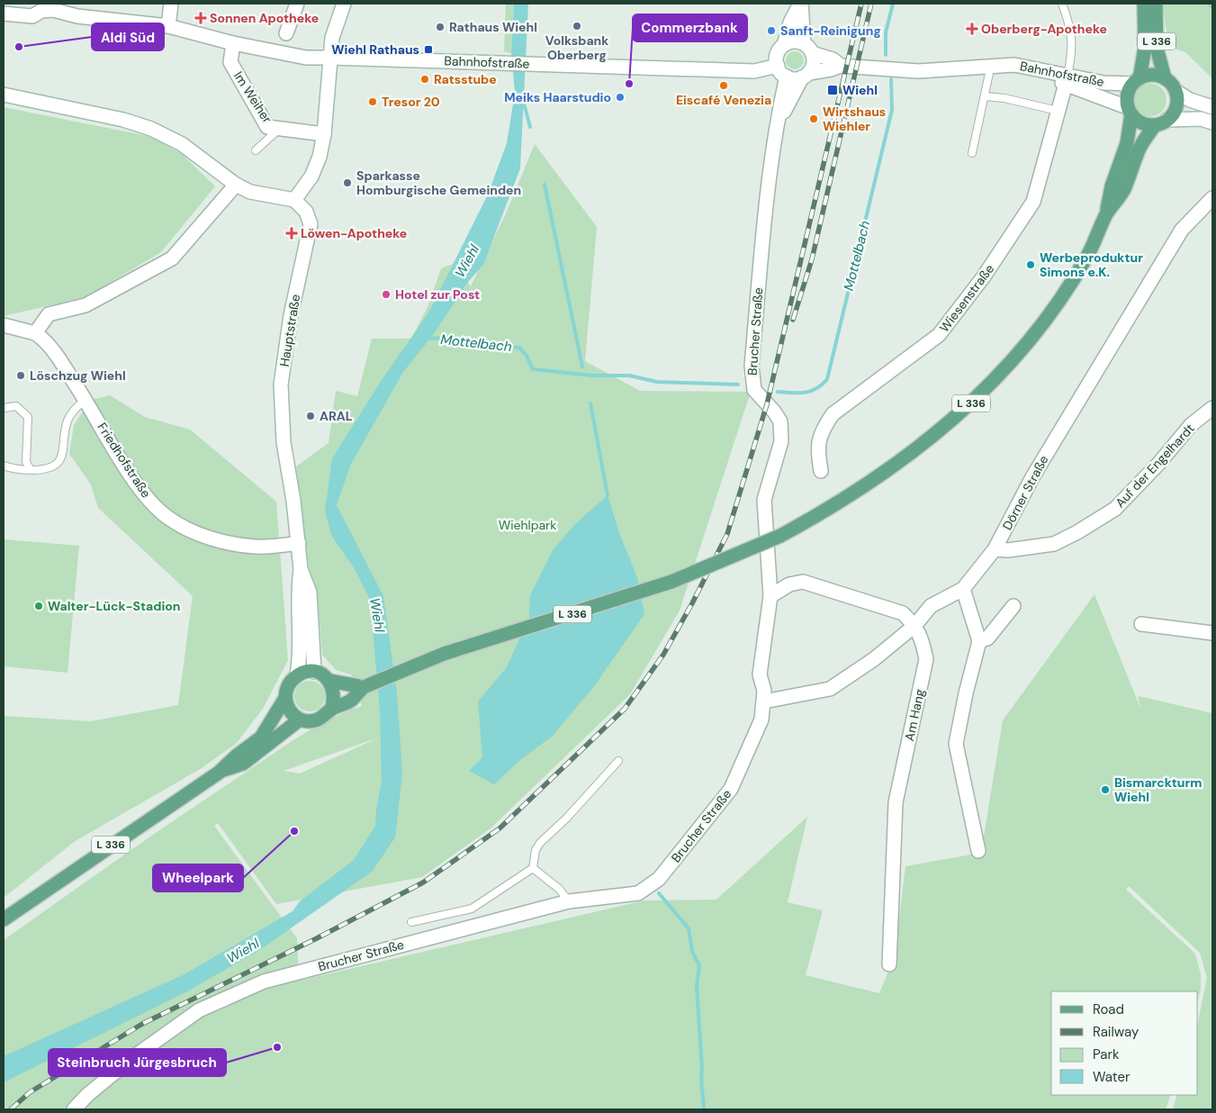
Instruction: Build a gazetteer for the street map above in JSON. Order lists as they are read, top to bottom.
{
  "streets": {
    "main road": ["L 336"],
    "street": [
      "Bahnhofstraße",
      "Im Weiher",
      "Wiesenstraße",
      "Hauptstraße",
      "Brucher Straße",
      "Friedhofstraße",
      "Auf der Engelhardt",
      "Dörner Straße",
      "Am Hang"
    ]
  },
  "crossings": [
    ["L 336", "Bahnhofstraße"],
    ["L 336", "Hauptstraße"],
    ["Bahnhofstraße", "Wiesenstraße"],
    ["Bahnhofstraße", "Brucher Straße"],
    ["Hauptstraße", "Friedhofstraße"],
    ["Brucher Straße", "Dörner Straße"],
    ["Brucher Straße", "Am Hang"],
    ["Auf der Engelhardt", "Dörner Straße"],
    ["Dörner Straße", "Am Hang"]
  ],
  "water": ["Mottelbach", "Wiehl"],
  "parks": ["Wiehlpark"],
  "places": {
    "health": ["Sonnen Apotheke", "Oberberg-Apotheke", "Löwen-Apotheke"],
    "other": [
      "Volksbank Oberberg",
      "Rathaus Wiehl",
      "Sanft-Reinigung",
      "Aldi Süd",
      "Ratsstube",
      "Commerzbank",
      "Eiscafé Venezia",
      "Meiks Haarstudio",
      "Tresor 20",
      "Wirtshaus Wiehler",
      "Sparkasse Homburgische Gemeinden",
      "Werbeproduktur Simons e.K.",
      "Hotel zur Post",
      "Löschzug Wiehl",
      "ARAL",
      "Walter-Lück-Stadion",
      "Bismarckturm Wiehl",
      "Wheelpark",
      "Steinbruch Jürgesbruch"
    ],
    "transit": ["Wiehl Rathaus", "Wiehl"]
  },
  "legend": [
    "Road",
    "Railway",
    "Park",
    "Water"
  ]
}
